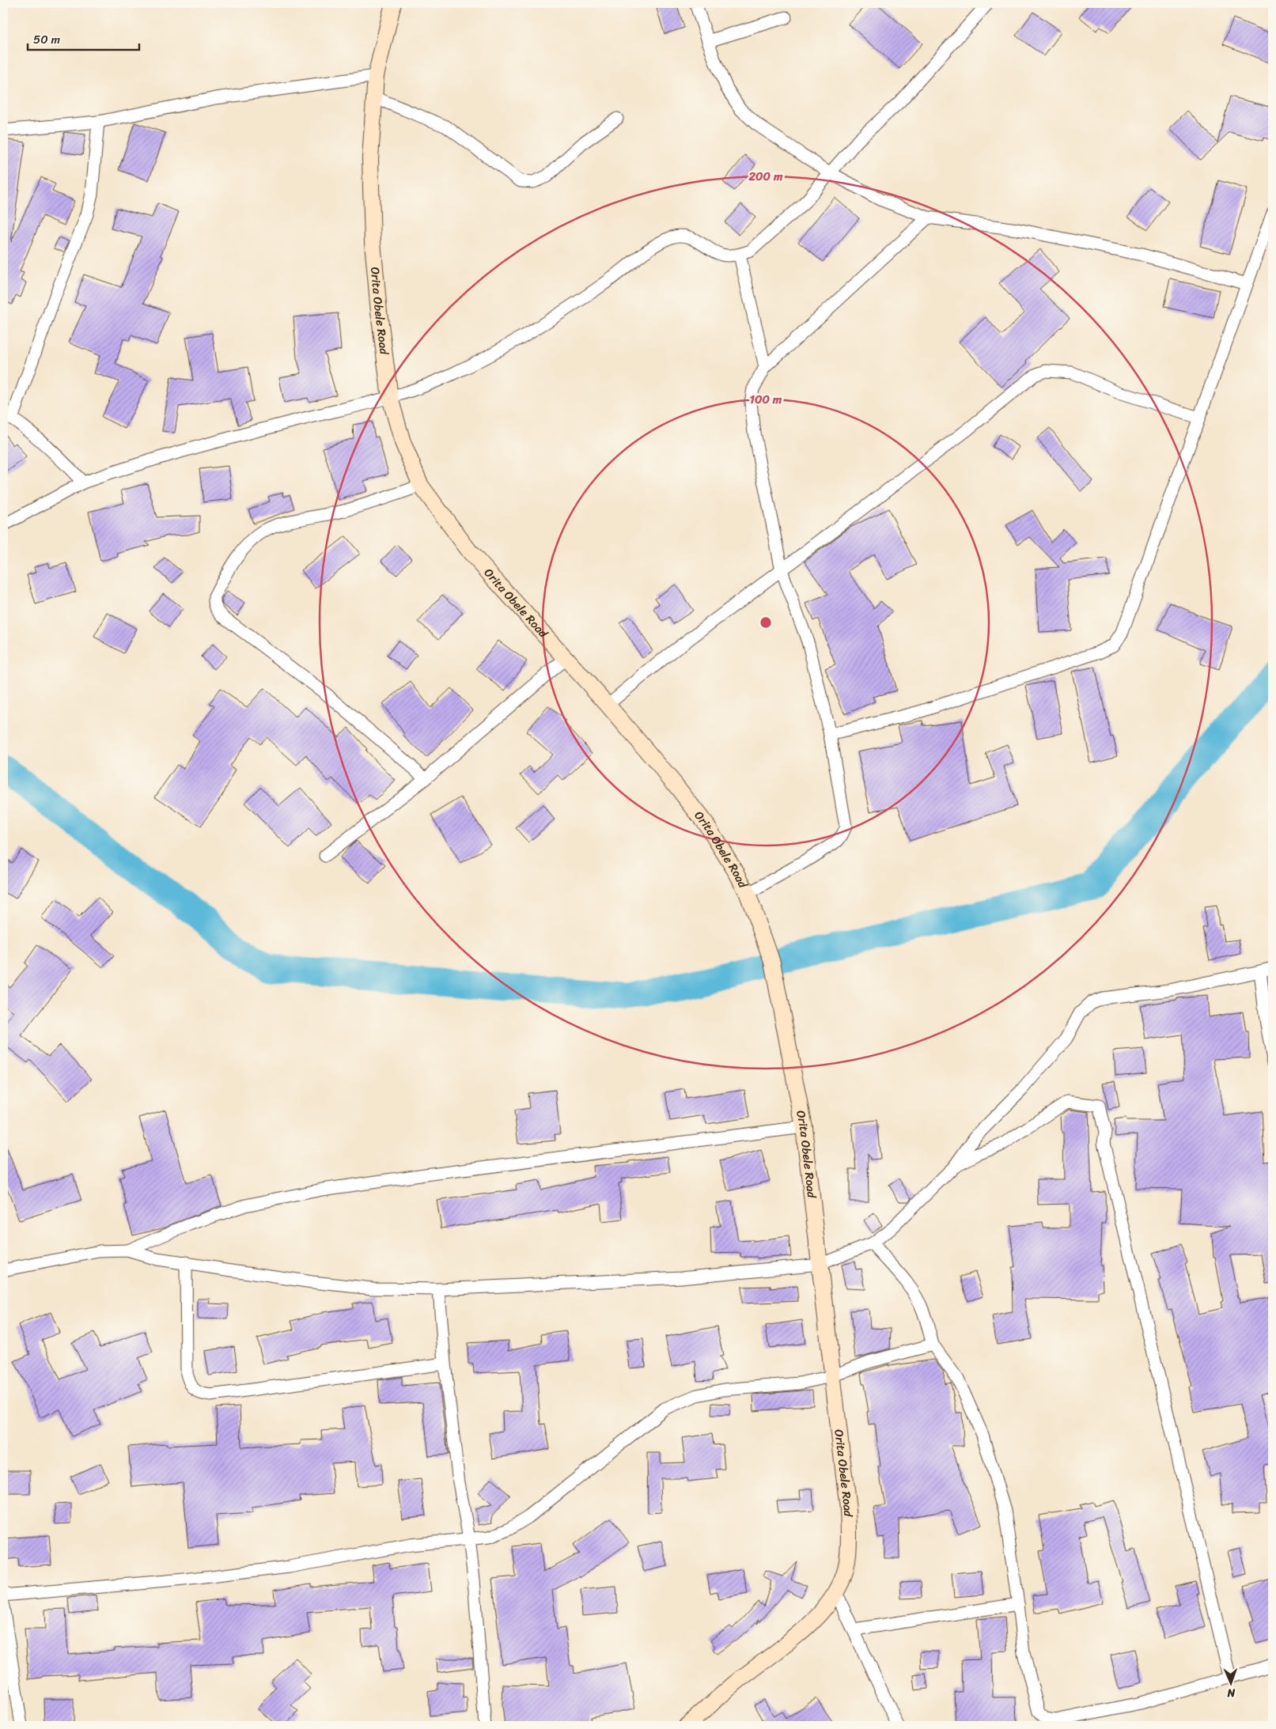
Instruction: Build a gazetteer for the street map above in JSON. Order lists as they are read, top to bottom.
{
  "streets": {
    "main road": ["Orita Obele Road"]
  },
  "scale_bar": "50 m",
  "north": "bottom",
  "rings": ["200 m", "100 m"]
}
